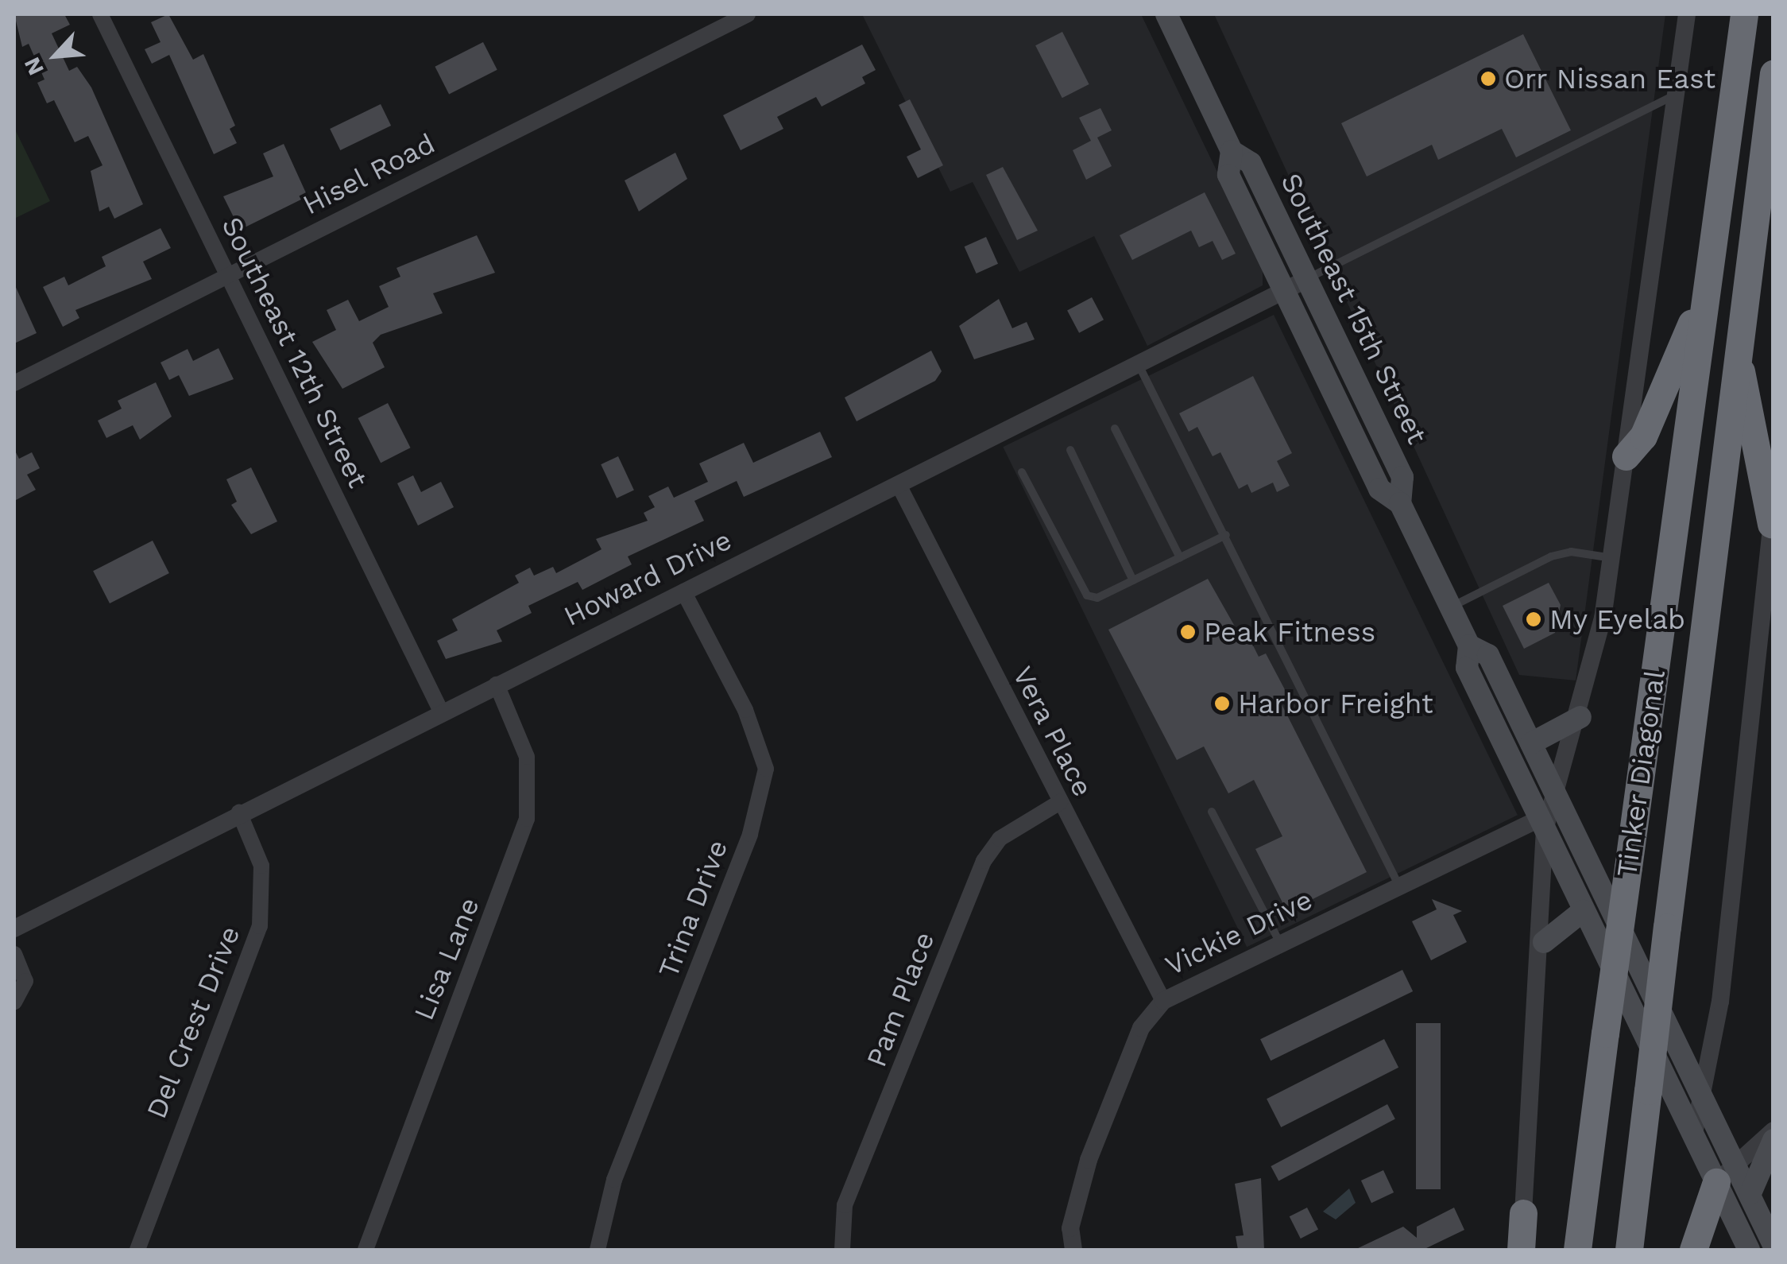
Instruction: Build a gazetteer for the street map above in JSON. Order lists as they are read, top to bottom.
{
  "streets": {
    "highway": ["Tinker Diagonal"],
    "main road": ["Southeast 15th Street"],
    "street": [
      "Hisel Road",
      "Southeast 12th Street",
      "Howard Drive",
      "Vera Place",
      "Trina Drive",
      "Vickie Drive",
      "Lisa Lane",
      "Pam Place",
      "Del Crest Drive"
    ]
  },
  "crossings": [
    ["Hisel Road", "Southeast 12th Street"],
    ["Southeast 15th Street", "Howard Drive"],
    ["Southeast 15th Street", "Vickie Drive"],
    ["Southeast 12th Street", "Howard Drive"],
    ["Howard Drive", "Vera Place"],
    ["Howard Drive", "Trina Drive"],
    ["Howard Drive", "Lisa Lane"],
    ["Howard Drive", "Del Crest Drive"],
    ["Vera Place", "Vickie Drive"],
    ["Vera Place", "Pam Place"]
  ],
  "places": [
    "Orr Nissan East",
    "My Eyelab",
    "Peak Fitness",
    "Harbor Freight"
  ],
  "north": "bottom left"
}
